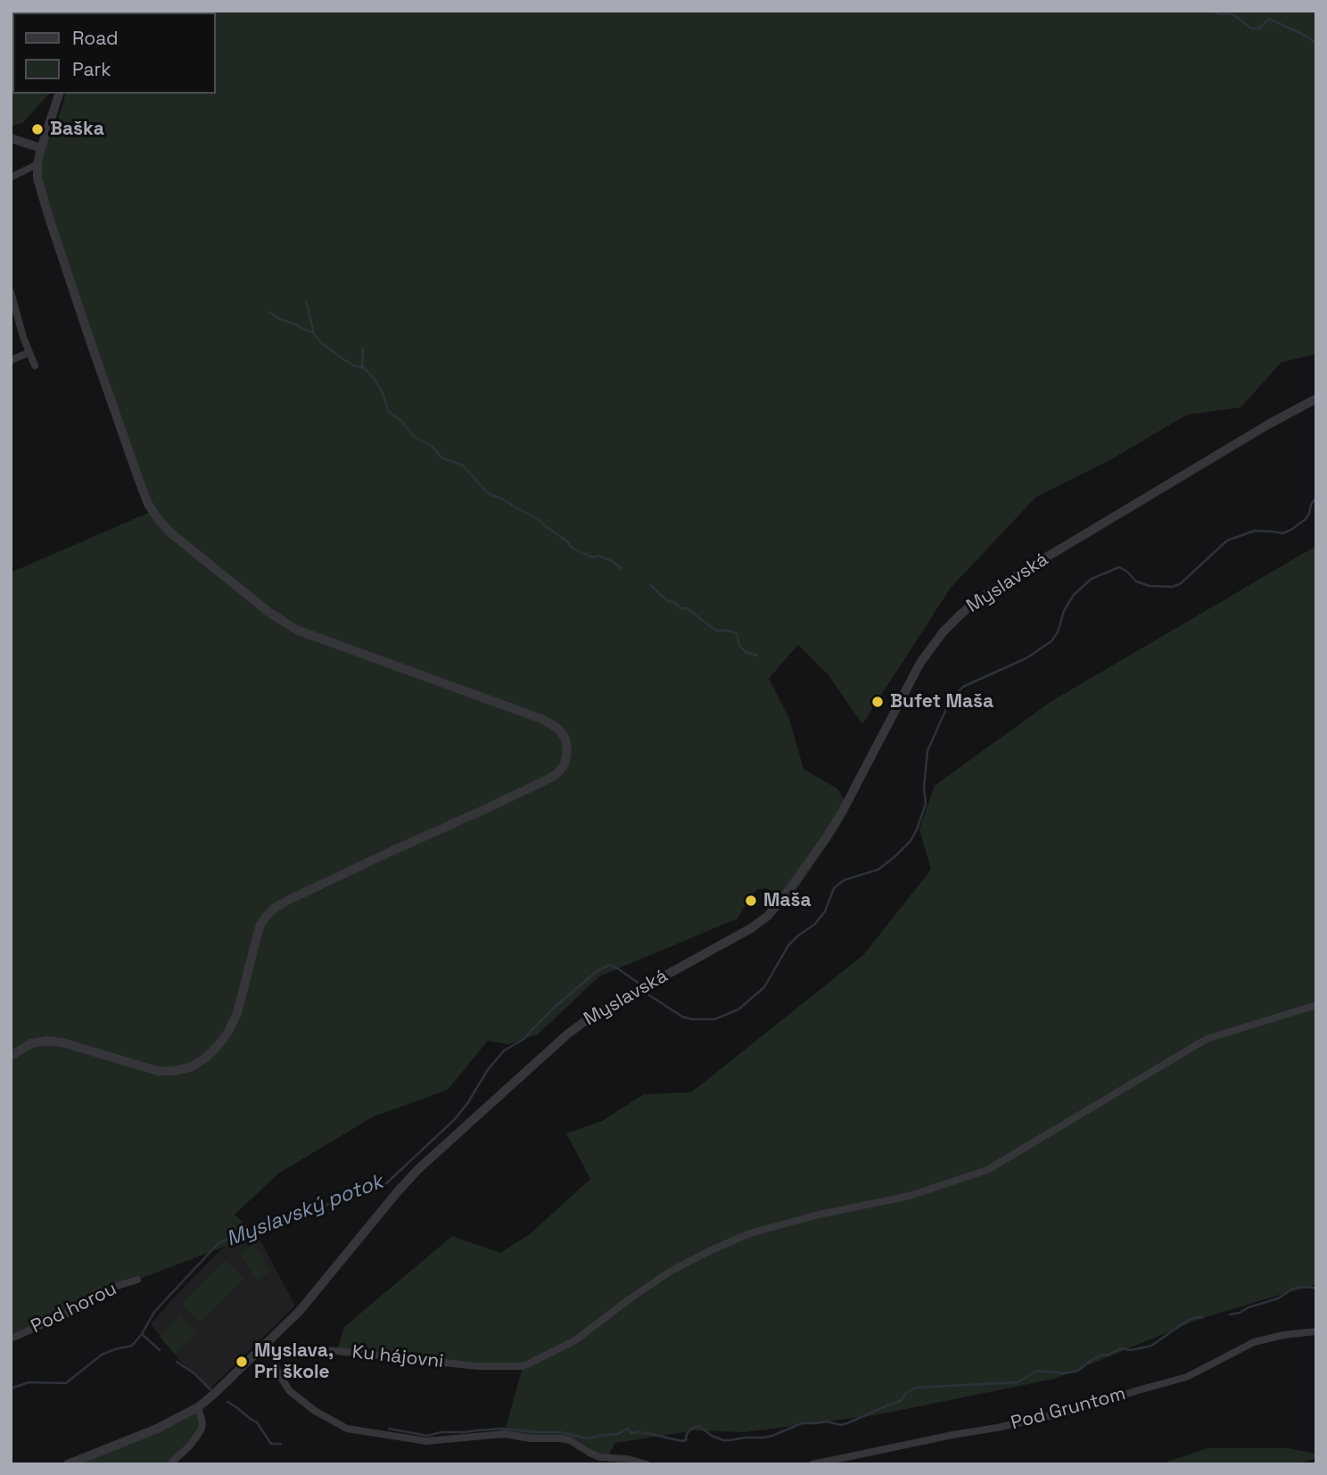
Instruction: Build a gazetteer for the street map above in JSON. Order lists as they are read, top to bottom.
{
  "streets": {
    "street": [
      "Myslavská",
      "Pod horou",
      "Ku hájovni",
      "Pod Gruntom"
    ]
  },
  "water": ["Myslavský potok"],
  "places": [
    "Baška",
    "Bufet Maša",
    "Maša",
    "Myslava, Pri škole"
  ],
  "legend": ["Road", "Park"]
}
